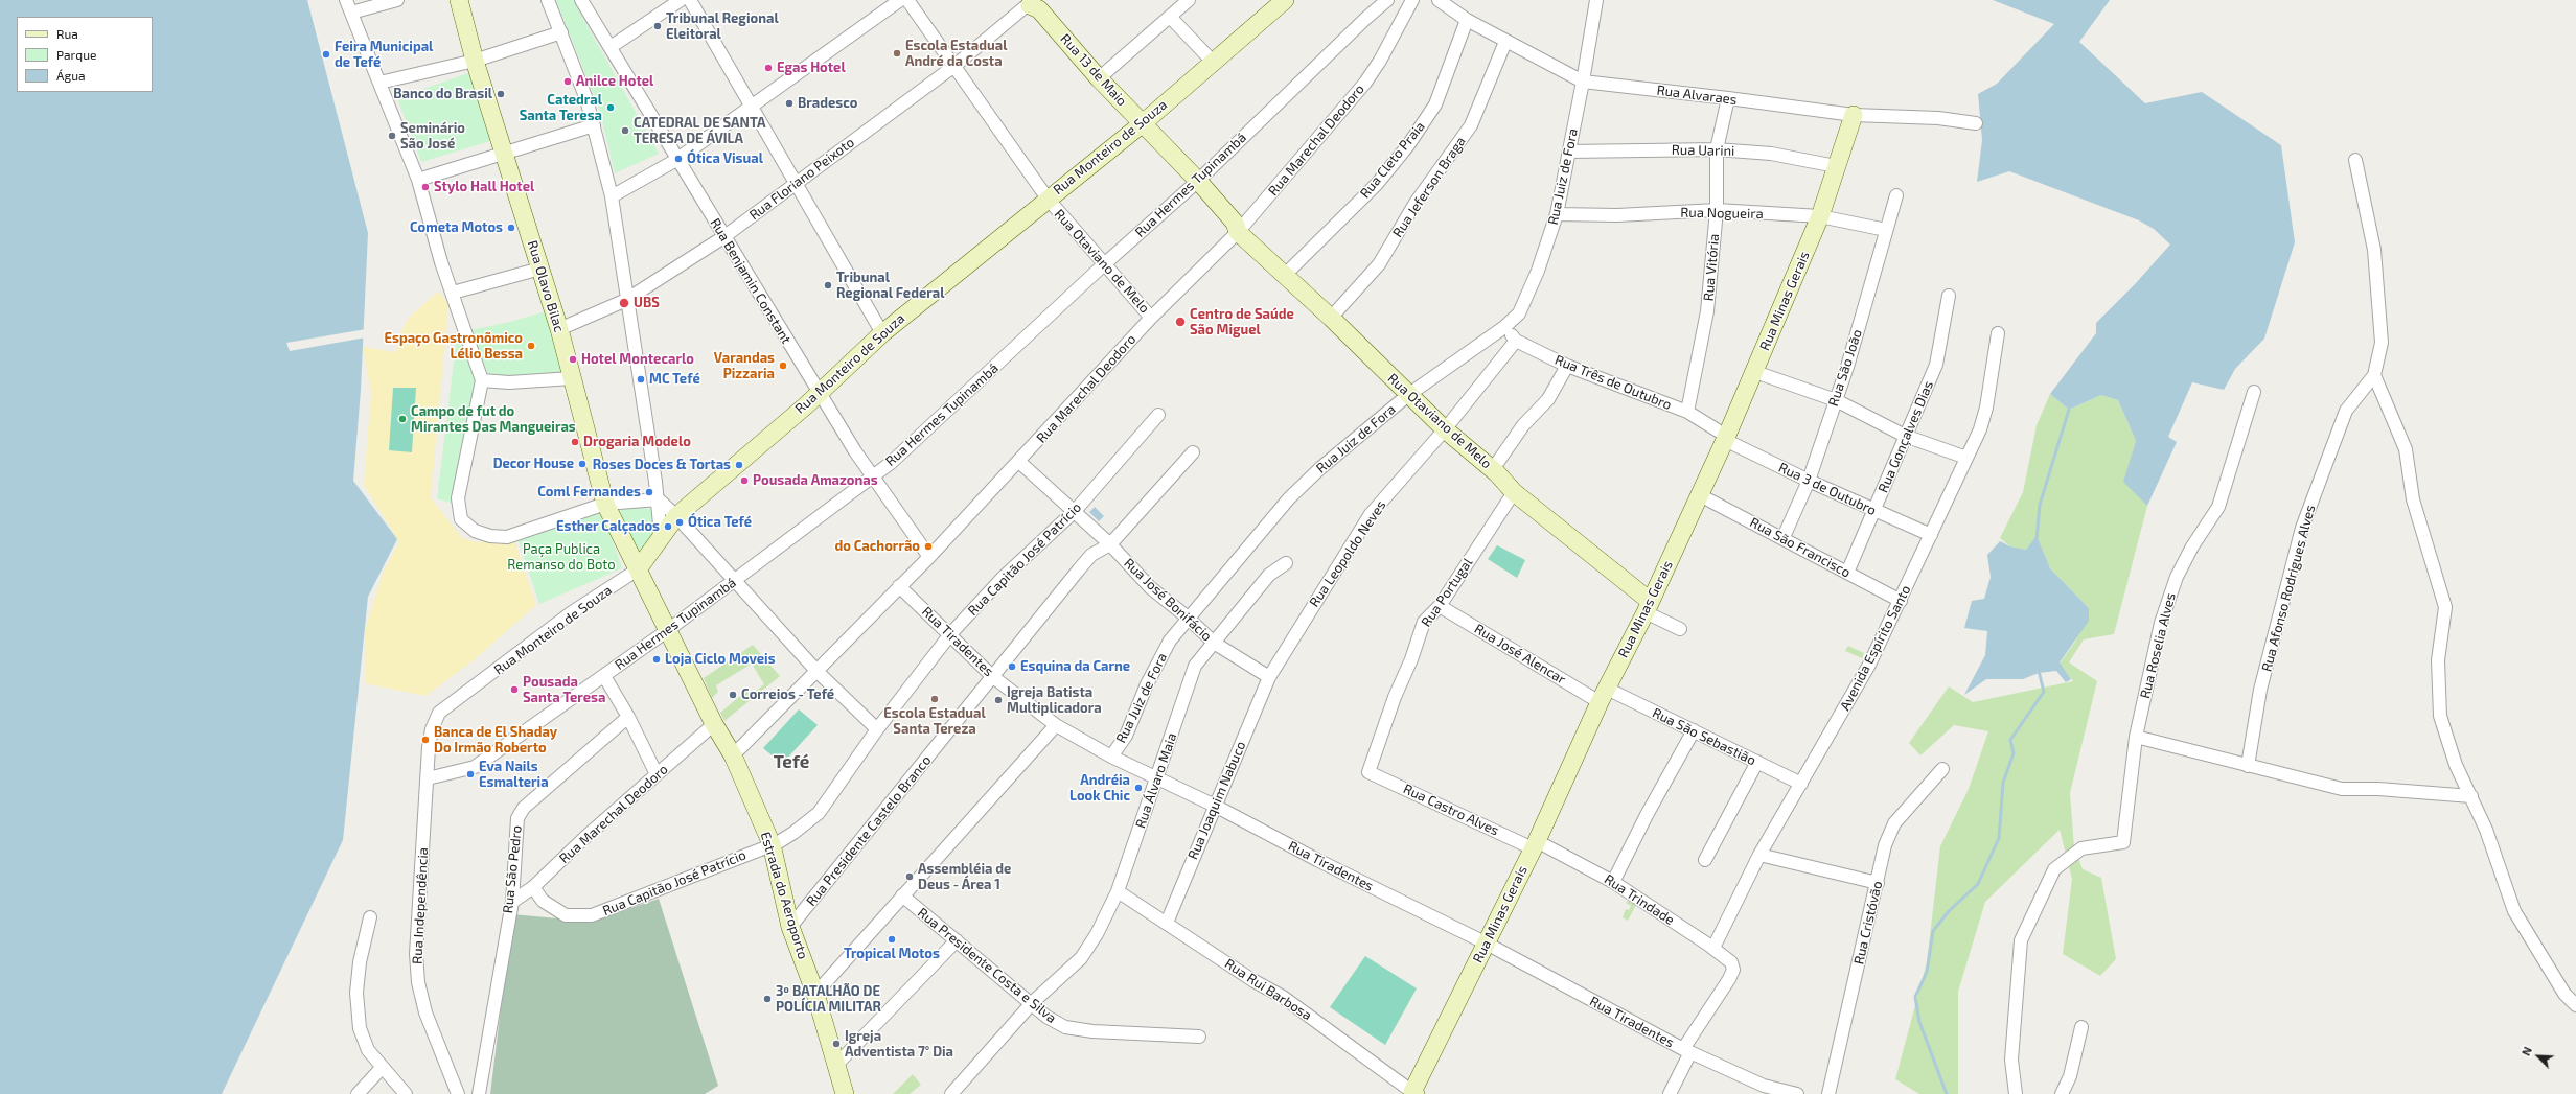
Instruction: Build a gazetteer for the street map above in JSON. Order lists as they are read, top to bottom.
{
  "streets": {
    "street": [
      "Rua 13 de Maio",
      "Rua Alvaraes",
      "Rua Marechal Deodoro",
      "Rua Monteiro de Souza",
      "Rua Uarini",
      "Rua Cleto Praia",
      "Rua Juiz de Fora",
      "Rua Floriano Peixoto",
      "Rua Hermes Tupinambá",
      "Rua Jeferson Braga",
      "Rua Nogueira",
      "Rua Otaviano de Melo",
      "Rua Vitória",
      "Rua Benjamin Constant",
      "Rua Olavo Bilac",
      "Rua Minas Gerais",
      "Rua São João",
      "Rua Três de Outubro",
      "Rua Gonçalves Dias",
      "Rua 3 de Outubro",
      "Rua São Francisco",
      "Rua Leopoldo Neves",
      "Rua Capitão José Patrício",
      "Rua Afonso Rodrigues Alves",
      "Rua Portugal",
      "Rua José Bonifácio",
      "Rua Tiradentes",
      "Rua Roselia Alves",
      "Avenida Espírito Santo",
      "Rua José Alencar",
      "Rua São Sebastião",
      "Rua Álvaro Maia",
      "Rua Joaquim Nabuco",
      "Rua Castro Alves",
      "Rua Presidente Castelo Branco",
      "Rua São Pedro",
      "Estrada do Aeroporto",
      "Rua Trindade",
      "Rua Independência",
      "Rua Cristóvão",
      "Rua Presidente Costa e Silva",
      "Rua Rui Barbosa"
    ]
  },
  "crossings": [
    ["Rua 13 de Maio", "Rua Marechal Deodoro"],
    ["Rua 13 de Maio", "Rua Monteiro de Souza"],
    ["Rua 13 de Maio", "Rua Floriano Peixoto"],
    ["Rua 13 de Maio", "Rua Hermes Tupinambá"],
    ["Rua 13 de Maio", "Rua Otaviano de Melo"],
    ["Rua Alvaraes", "Rua Cleto Praia"],
    ["Rua Alvaraes", "Rua Juiz de Fora"],
    ["Rua Alvaraes", "Rua Jeferson Braga"],
    ["Rua Alvaraes", "Rua Vitória"],
    ["Rua Alvaraes", "Rua Minas Gerais"],
    ["Rua Marechal Deodoro", "Rua Otaviano de Melo"],
    ["Rua Marechal Deodoro", "Rua Benjamin Constant"],
    ["Rua Marechal Deodoro", "Rua Capitão José Patrício"],
    ["Rua Marechal Deodoro", "Rua José Bonifácio"],
    ["Rua Marechal Deodoro", "Rua Tiradentes"],
    ["Rua Marechal Deodoro", "Rua São Pedro"],
    ["Rua Marechal Deodoro", "Estrada do Aeroporto"],
    ["Rua Monteiro de Souza", "Rua Otaviano de Melo"],
    ["Rua Monteiro de Souza", "Rua Benjamin Constant"],
    ["Rua Monteiro de Souza", "Rua Olavo Bilac"],
    ["Rua Monteiro de Souza", "Estrada do Aeroporto"],
    ["Rua Monteiro de Souza", "Rua Independência"],
    ["Rua Uarini", "Rua Juiz de Fora"],
    ["Rua Uarini", "Rua Vitória"],
    ["Rua Uarini", "Rua Minas Gerais"],
    ["Rua Cleto Praia", "Rua Otaviano de Melo"],
    ["Rua Juiz de Fora", "Rua Nogueira"],
    ["Rua Juiz de Fora", "Rua Otaviano de Melo"],
    ["Rua Juiz de Fora", "Rua Três de Outubro"],
    ["Rua Juiz de Fora", "Rua José Bonifácio"],
    ["Rua Juiz de Fora", "Rua Tiradentes"],
    ["Rua Floriano Peixoto", "Rua Otaviano de Melo"],
    ["Rua Floriano Peixoto", "Rua Benjamin Constant"],
    ["Rua Floriano Peixoto", "Rua Olavo Bilac"],
    ["Rua Hermes Tupinambá", "Rua Otaviano de Melo"],
    ["Rua Hermes Tupinambá", "Rua Benjamin Constant"],
    ["Rua Hermes Tupinambá", "Estrada do Aeroporto"],
    ["Rua Hermes Tupinambá", "Rua Independência"],
    ["Rua Jeferson Braga", "Rua Otaviano de Melo"],
    ["Rua Nogueira", "Rua Vitória"],
    ["Rua Nogueira", "Rua Minas Gerais"],
    ["Rua Nogueira", "Rua São João"],
    ["Rua Otaviano de Melo", "Rua Minas Gerais"],
    ["Rua Otaviano de Melo", "Rua Leopoldo Neves"],
    ["Rua Otaviano de Melo", "Rua Portugal"],
    ["Rua Vitória", "Rua Três de Outubro"],
    ["Rua Olavo Bilac", "Estrada do Aeroporto"],
    ["Rua Minas Gerais", "Rua Três de Outubro"],
    ["Rua Minas Gerais", "Rua 3 de Outubro"],
    ["Rua Minas Gerais", "Rua São Francisco"],
    ["Rua Minas Gerais", "Rua Tiradentes"],
    ["Rua Minas Gerais", "Rua José Alencar"],
    ["Rua Minas Gerais", "Rua São Sebastião"],
    ["Rua Minas Gerais", "Rua Castro Alves"],
    ["Rua Minas Gerais", "Rua Trindade"],
    ["Rua Minas Gerais", "Rua Rui Barbosa"],
    ["Rua São João", "Rua 3 de Outubro"],
    ["Rua São João", "Rua São Francisco"],
    ["Rua Três de Outubro", "Rua 3 de Outubro"],
    ["Rua Três de Outubro", "Rua Leopoldo Neves"],
    ["Rua Gonçalves Dias", "Rua 3 de Outubro"],
    ["Rua Gonçalves Dias", "Rua São Francisco"],
    ["Rua 3 de Outubro", "Avenida Espírito Santo"],
    ["Rua São Francisco", "Avenida Espírito Santo"],
    ["Rua Leopoldo Neves", "Rua José Bonifácio"],
    ["Rua Leopoldo Neves", "Rua Joaquim Nabuco"],
    ["Rua Capitão José Patrício", "Rua José Bonifácio"],
    ["Rua Capitão José Patrício", "Rua Tiradentes"],
    ["Rua Capitão José Patrício", "Estrada do Aeroporto"],
    ["Rua Portugal", "Rua José Alencar"],
    ["Rua Portugal", "Rua Castro Alves"],
    ["Rua José Bonifácio", "Rua Álvaro Maia"],
    ["Rua José Bonifácio", "Rua Joaquim Nabuco"],
    ["Rua José Bonifácio", "Rua Presidente Castelo Branco"],
    ["Rua Tiradentes", "Rua Álvaro Maia"],
    ["Rua Tiradentes", "Rua Joaquim Nabuco"],
    ["Rua Tiradentes", "Rua Presidente Castelo Branco"],
    ["Rua Tiradentes", "Rua Trindade"],
    ["Avenida Espírito Santo", "Rua São Sebastião"],
    ["Avenida Espírito Santo", "Rua Trindade"],
    ["Rua José Alencar", "Rua São Sebastião"],
    ["Rua Álvaro Maia", "Rua Presidente Costa e Silva"],
    ["Rua Álvaro Maia", "Rua Rui Barbosa"],
    ["Rua Joaquim Nabuco", "Rua Rui Barbosa"],
    ["Rua Castro Alves", "Rua Trindade"],
    ["Rua Presidente Castelo Branco", "Estrada do Aeroporto"]
  ],
  "districts": ["Tefé"],
  "parks": ["Paça Publica Remanso do Boto"],
  "places": [
    "Tribunal Regional Eleitoral",
    "Escola Estadual André da Costa",
    "Feira Municipal de Tefé",
    "Egas Hotel",
    "Anilce Hotel",
    "Banco do Brasil",
    "Bradesco",
    "Catedral Santa Teresa",
    "CATEDRAL DE SANTA TERESA DE ÁVILA",
    "Seminário São José",
    "Ótica Visual",
    "Stylo Hall Hotel",
    "Cometa Motos",
    "Tribunal Regional Federal",
    "UBS",
    "Centro de Saúde São Miguel",
    "Espaço Gastronõmico Lélio Bessa",
    "Hotel Montecarlo",
    "Varandas Pizzaria",
    "MC Tefé",
    "Campo de fut do Mirantes Das Mangueiras",
    "Drogaria Modelo",
    "Decor House",
    "Roses Doces & Tortas",
    "Pousada Amazonas",
    "Coml Fernandes",
    "Ótica Tefé",
    "Esther Calçados",
    "do Cachorrão",
    "Loja Ciclo Moveis",
    "Esquina da Carne",
    "Pousada Santa Teresa",
    "Correios - Tefé",
    "Escola Estadual Santa Tereza",
    "Igreja Batista Multiplicadora",
    "Banca de El Shaday Do Irmão Roberto",
    "Eva Nails Esmalteria",
    "Andréia Look Chic",
    "Assembléia de Deus - Área 1",
    "Tropical Motos",
    "3º BATALHÃO DE POLÍCIA MILITAR",
    "Igreja Adventista 7° Dia"
  ],
  "legend": ["Rua", "Parque", "Água"],
  "north": "top left"
}
